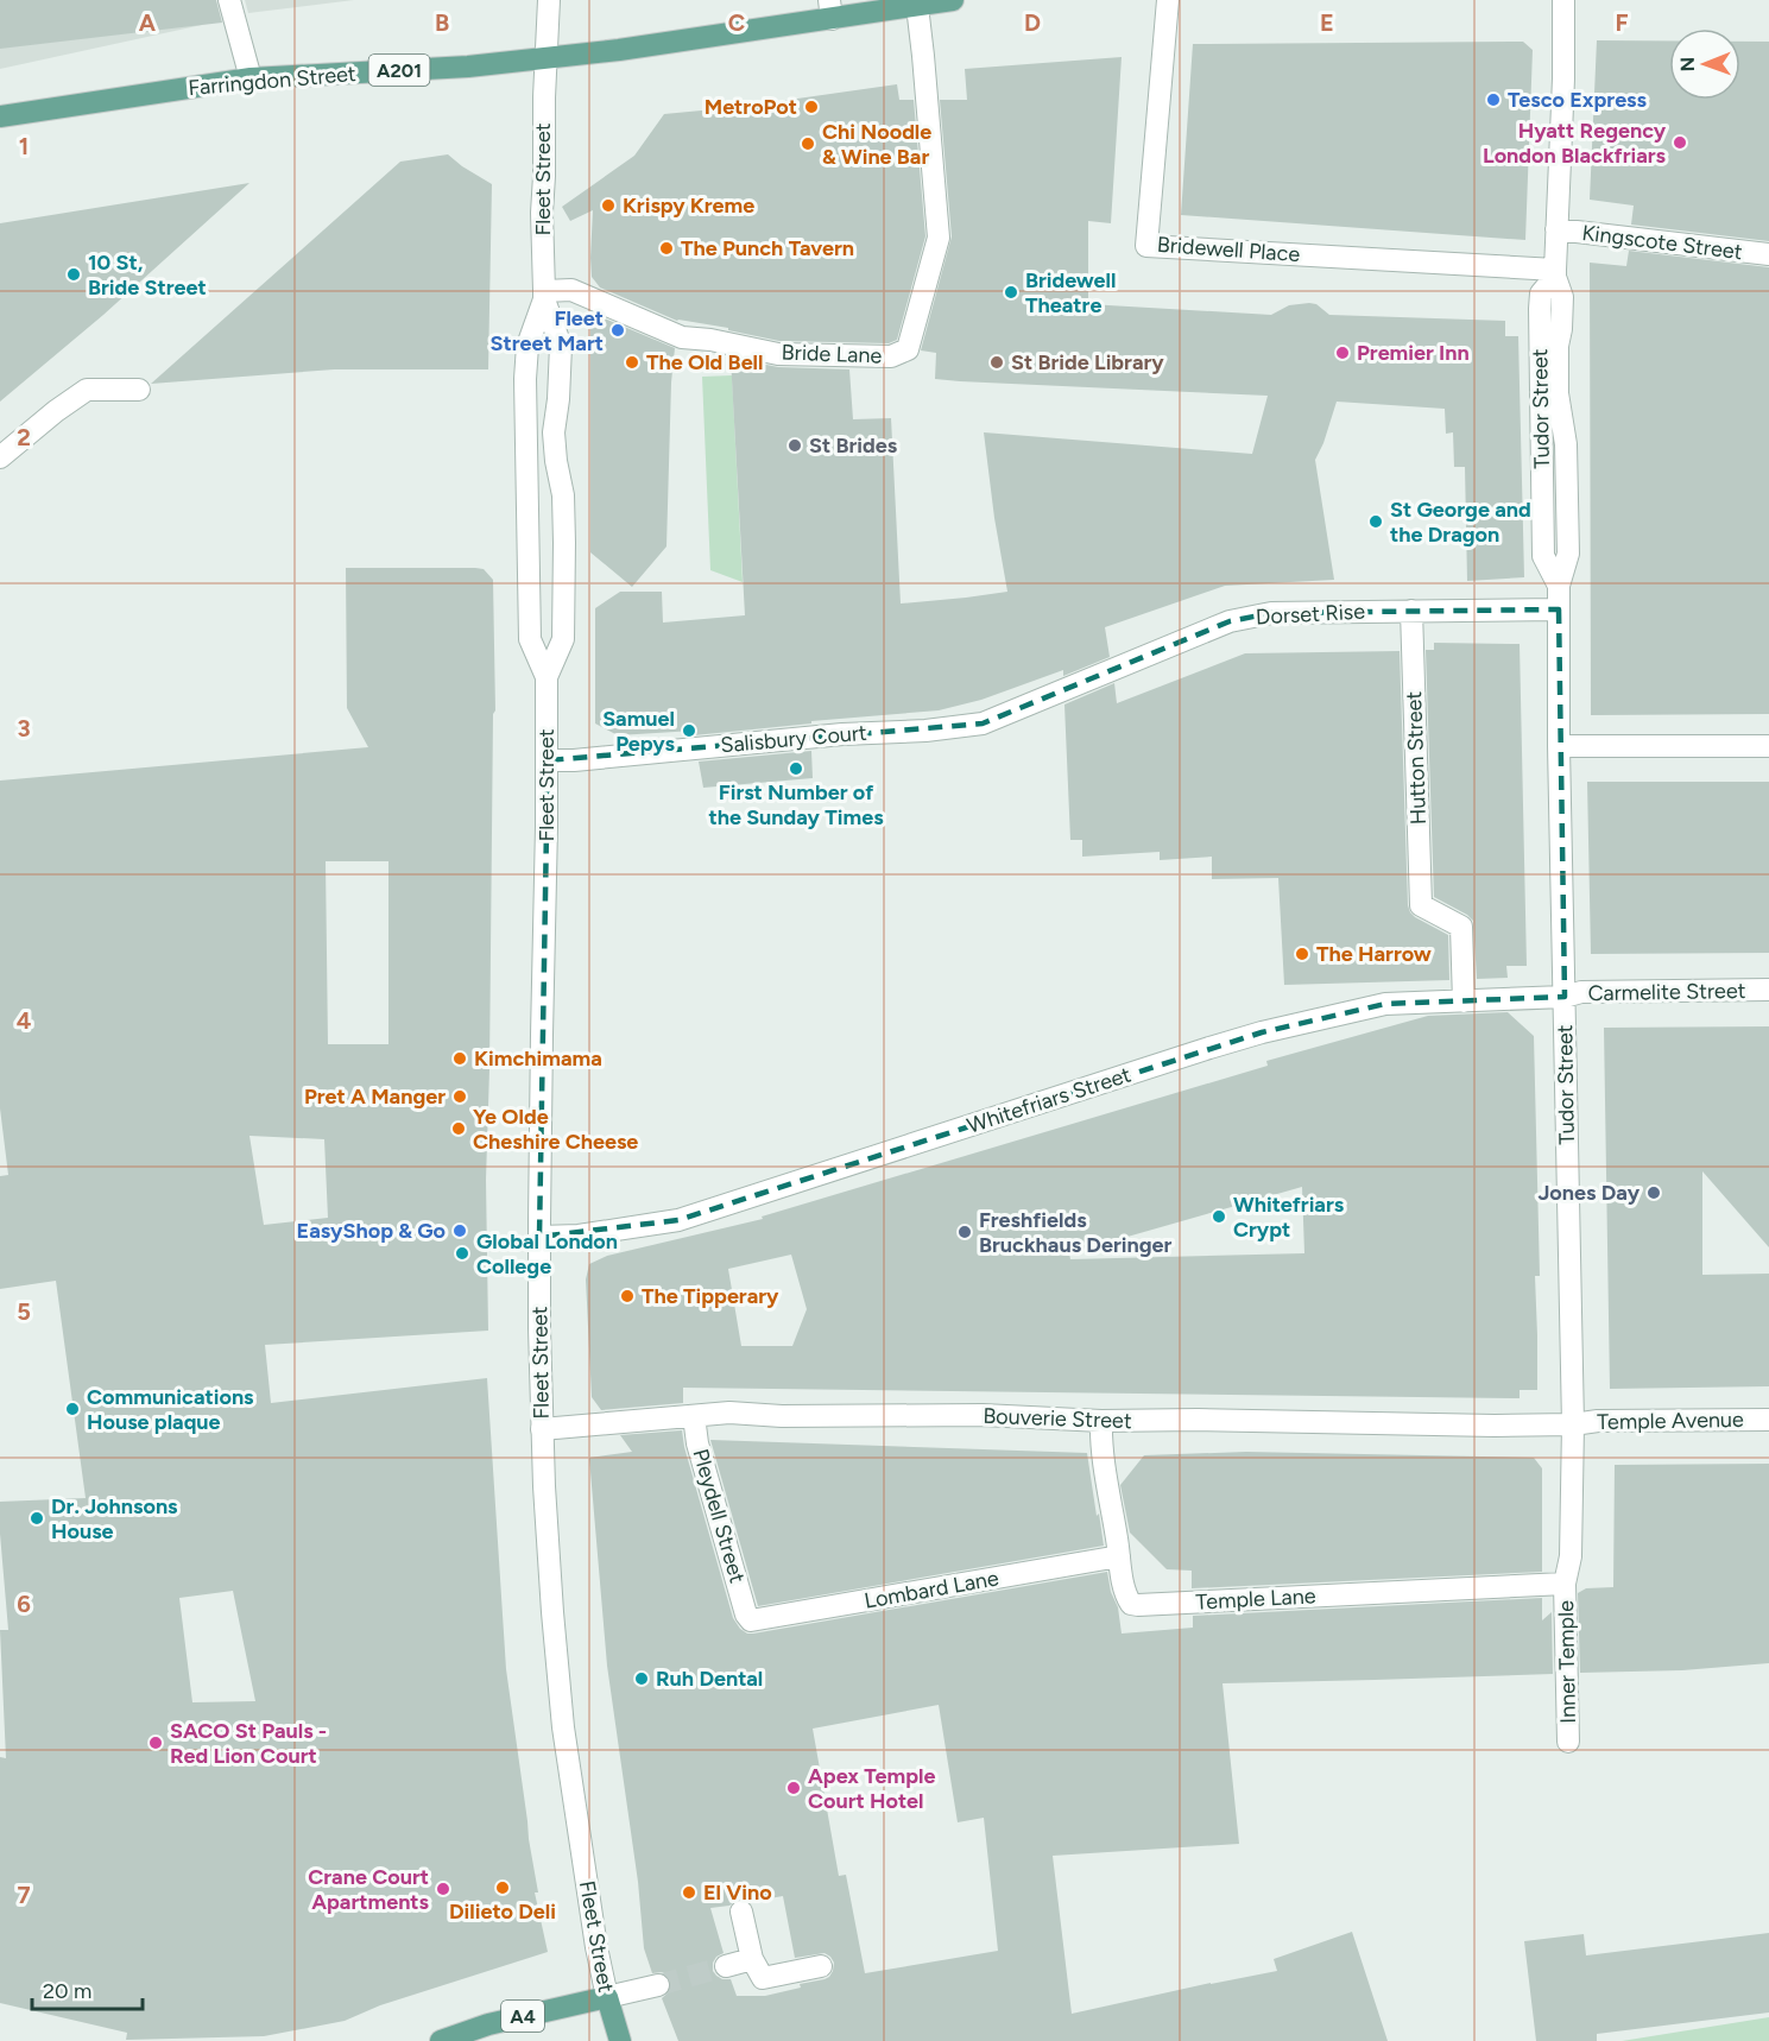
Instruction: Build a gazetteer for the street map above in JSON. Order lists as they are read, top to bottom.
{
  "streets": {
    "main road": [
      "A201",
      "Farringdon Street",
      "Fleet Street",
      "A4"
    ],
    "street": [
      "Kingscote Street",
      "Bridewell Place",
      "Bride Lane",
      "Tudor Street",
      "Dorset Rise",
      "Salisbury Court",
      "Hutton Street",
      "Carmelite Street",
      "Whitefriars Street",
      "Bouverie Street",
      "Temple Avenue",
      "Pleydell Street",
      "Lombard Lane",
      "Temple Lane",
      "Inner Temple"
    ]
  },
  "crossings": [
    ["A201", "Farringdon Street"],
    ["A201", "Fleet Street"],
    ["A201", "Bride Lane"],
    ["Farringdon Street", "Fleet Street"],
    ["Fleet Street", "Bride Lane"],
    ["Fleet Street", "Salisbury Court"],
    ["Fleet Street", "Whitefriars Street"],
    ["Fleet Street", "Bouverie Street"],
    ["Fleet Street", "A4"],
    ["Kingscote Street", "Tudor Street"],
    ["Bridewell Place", "Tudor Street"],
    ["Tudor Street", "Dorset Rise"],
    ["Tudor Street", "Carmelite Street"],
    ["Tudor Street", "Whitefriars Street"],
    ["Tudor Street", "Bouverie Street"],
    ["Tudor Street", "Temple Avenue"],
    ["Tudor Street", "Temple Lane"],
    ["Tudor Street", "Inner Temple"],
    ["Dorset Rise", "Salisbury Court"],
    ["Dorset Rise", "Hutton Street"],
    ["Hutton Street", "Whitefriars Street"],
    ["Carmelite Street", "Whitefriars Street"],
    ["Bouverie Street", "Temple Avenue"],
    ["Bouverie Street", "Pleydell Street"],
    ["Bouverie Street", "Temple Lane"],
    ["Pleydell Street", "Lombard Lane"],
    ["Lombard Lane", "Temple Lane"],
    ["Temple Lane", "Inner Temple"]
  ],
  "places": [
    "Tesco Express",
    "MetroPot",
    "Hyatt Regency London Blackfriars",
    "Chi Noodle & Wine Bar",
    "Krispy Kreme",
    "The Punch Tavern",
    "10 St, Bride Street",
    "Bridewell Theatre",
    "Fleet Street Mart",
    "Premier Inn",
    "The Old Bell",
    "St Bride Library",
    "St Brides",
    "St George and the Dragon",
    "Samuel Pepys",
    "First Number of the Sunday Times",
    "The Harrow",
    "Kimchimama",
    "Pret A Manger",
    "Ye Olde Cheshire Cheese",
    "Jones Day",
    "Whitefriars Crypt",
    "EasyShop & Go",
    "Freshfields Bruckhaus Deringer",
    "Global London College",
    "The Tipperary",
    "Communications House plaque",
    "Dr. Johnsons House",
    "Ruh Dental",
    "SACO St Pauls - Red Lion Court",
    "Apex Temple Court Hotel",
    "Dilieto Deli",
    "Crane Court Apartments",
    "El Vino"
  ],
  "scale_bar": "20 m",
  "north": "left",
  "grid": {
    "columns": [
      "A",
      "B",
      "C",
      "D",
      "E",
      "F"
    ],
    "rows": [
      "1",
      "2",
      "3",
      "4",
      "5",
      "6",
      "7"
    ]
  }
}
